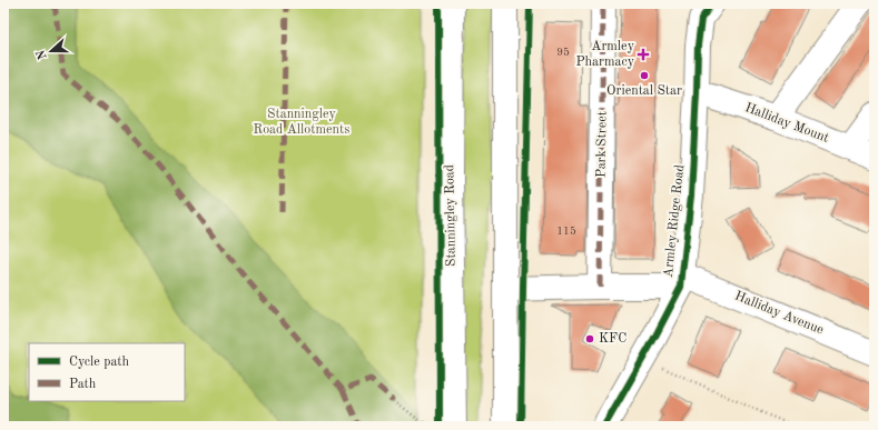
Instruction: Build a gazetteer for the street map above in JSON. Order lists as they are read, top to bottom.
{
  "streets": {
    "street": [
      "Halliday Mount",
      "Park Street",
      "Stanningley Road",
      "Armley Ridge Road",
      "Halliday Avenue"
    ]
  },
  "crossings": [
    ["Halliday Mount", "Armley Ridge Road"],
    ["Armley Ridge Road", "Halliday Avenue"]
  ],
  "parks": ["Stanningley Road Allotments"],
  "places": {
    "health": ["Armley Pharmacy"],
    "other": ["Oriental Star", "KFC"]
  },
  "house_numbers": ["95", "115"],
  "legend": ["Cycle path", "Path"],
  "north": "left"
}
